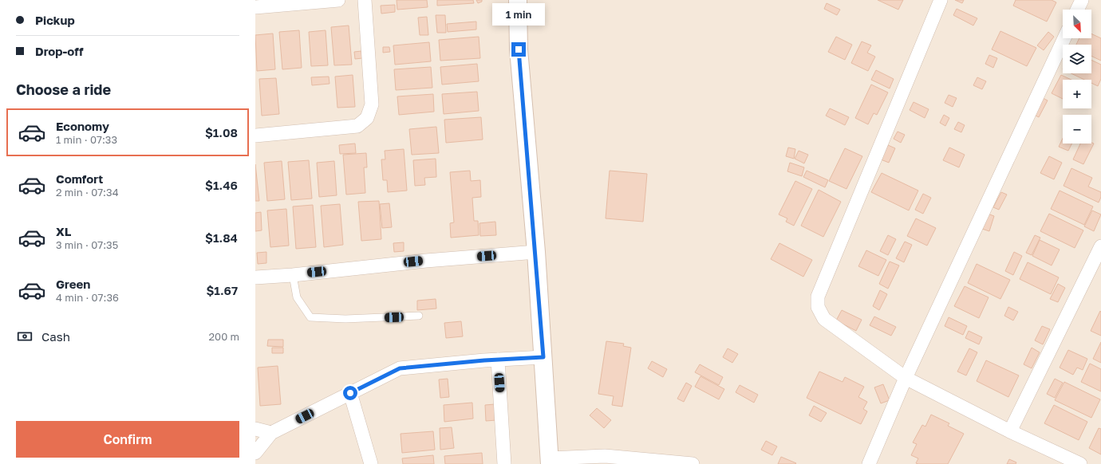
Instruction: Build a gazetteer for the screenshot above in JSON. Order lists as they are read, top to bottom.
{
  "north": "bottom right",
  "page": {
    "banner": ["Pickup", "Drop-off"],
    "bubble": "1 min",
    "map_buttons": ["+", "−"],
    "heading": "Choose a ride",
    "list": [
      {
        "name": "Economy",
        "note": "1 min · 07:33",
        "value": "$1.08"
      },
      {
        "name": "Comfort",
        "note": "2 min · 07:34",
        "value": "$1.46"
      },
      {
        "name": "XL",
        "note": "3 min · 07:35",
        "value": "$1.84"
      },
      {
        "name": "Green",
        "note": "4 min · 07:36",
        "value": "$1.67"
      }
    ],
    "pay": ["Cash", "200 m"],
    "buttons": "Confirm"
  }
}
